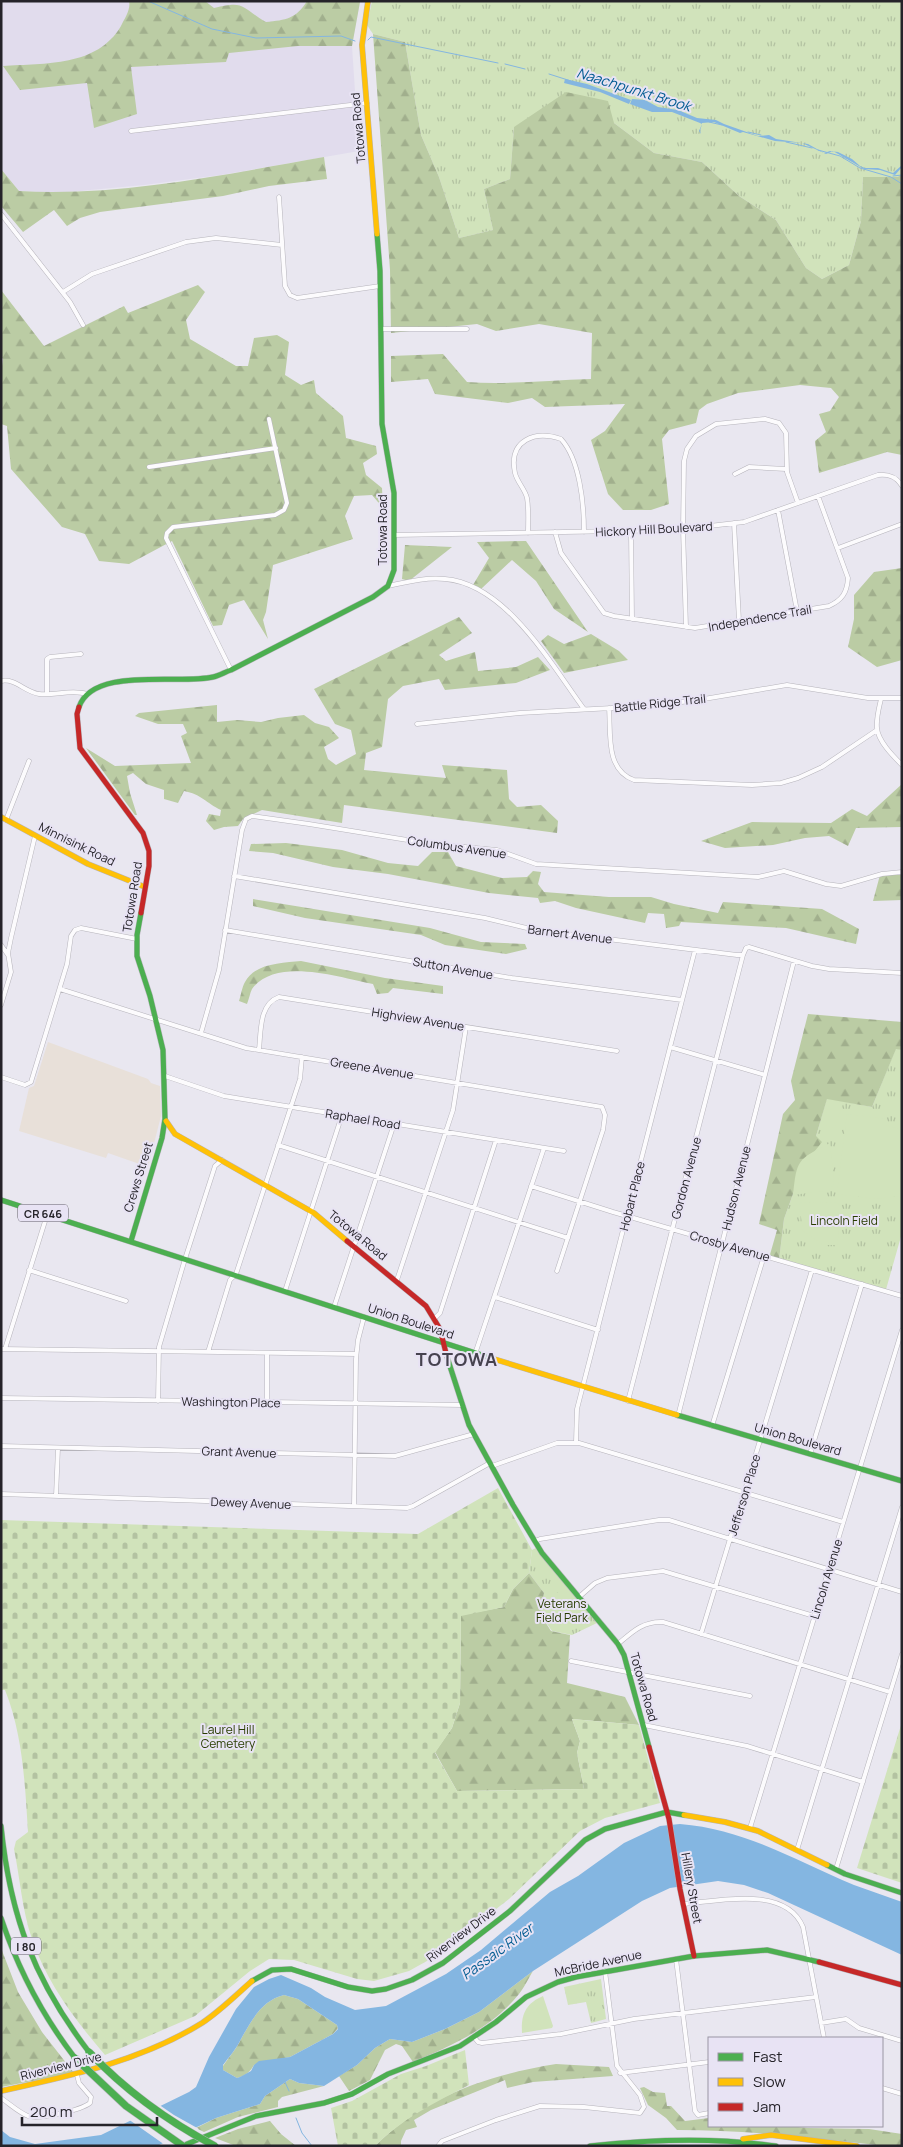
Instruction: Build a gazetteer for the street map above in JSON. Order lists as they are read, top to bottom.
{
  "streets": {
    "main road": [
      "Totowa Road",
      "Minnisink Road",
      "Crews Street",
      "CR 646",
      "Union Boulevard",
      "Hillery Street",
      "Riverview Drive",
      "I 80",
      "McBride Avenue"
    ],
    "street": [
      "Hickory Hill Boulevard",
      "Independence Trail",
      "Battle Ridge Trail",
      "Columbus Avenue",
      "Barnert Avenue",
      "Sutton Avenue",
      "Highview Avenue",
      "Greene Avenue",
      "Raphael Road",
      "Gordon Avenue",
      "Hudson Avenue",
      "Hobart Place",
      "Crosby Avenue",
      "Washington Place",
      "Grant Avenue",
      "Jefferson Place",
      "Dewey Avenue",
      "Lincoln Avenue"
    ]
  },
  "crossings": [
    ["Totowa Road", "Hickory Hill Boulevard"],
    ["Totowa Road", "Minnisink Road"],
    ["Totowa Road", "Greene Avenue"],
    ["Totowa Road", "Raphael Road"],
    ["Totowa Road", "Crews Street"],
    ["Totowa Road", "Union Boulevard"],
    ["Totowa Road", "Washington Place"],
    ["Totowa Road", "Grant Avenue"],
    ["Totowa Road", "Dewey Avenue"],
    ["Totowa Road", "Hillery Street"],
    ["Totowa Road", "Riverview Drive"],
    ["Hickory Hill Boulevard", "Independence Trail"],
    ["Columbus Avenue", "Barnert Avenue"],
    ["Barnert Avenue", "Gordon Avenue"],
    ["Barnert Avenue", "Hudson Avenue"],
    ["Barnert Avenue", "Hobart Place"],
    ["Sutton Avenue", "Hobart Place"],
    ["Highview Avenue", "Greene Avenue"],
    ["Greene Avenue", "Crosby Avenue"],
    ["Crews Street", "Union Boulevard"],
    ["Gordon Avenue", "Crosby Avenue"],
    ["Gordon Avenue", "Union Boulevard"],
    ["Hudson Avenue", "Crosby Avenue"],
    ["Hudson Avenue", "Union Boulevard"],
    ["Hobart Place", "Crosby Avenue"],
    ["Hobart Place", "Union Boulevard"],
    ["Hobart Place", "Dewey Avenue"],
    ["Crosby Avenue", "Jefferson Place"],
    ["Union Boulevard", "Jefferson Place"],
    ["Union Boulevard", "Lincoln Avenue"],
    ["Hillery Street", "Riverview Drive"],
    ["Hillery Street", "McBride Avenue"],
    ["I 80", "McBride Avenue"]
  ],
  "districts": ["TOTOWA"],
  "water": ["Naachpunkt Brook", "Passaic River"],
  "parks": ["Lincoln Field", "Veterans Field Park", "Laurel Hill Cemetery"],
  "legend": ["Fast", "Slow", "Jam"],
  "scale_bar": "200 m"
}
